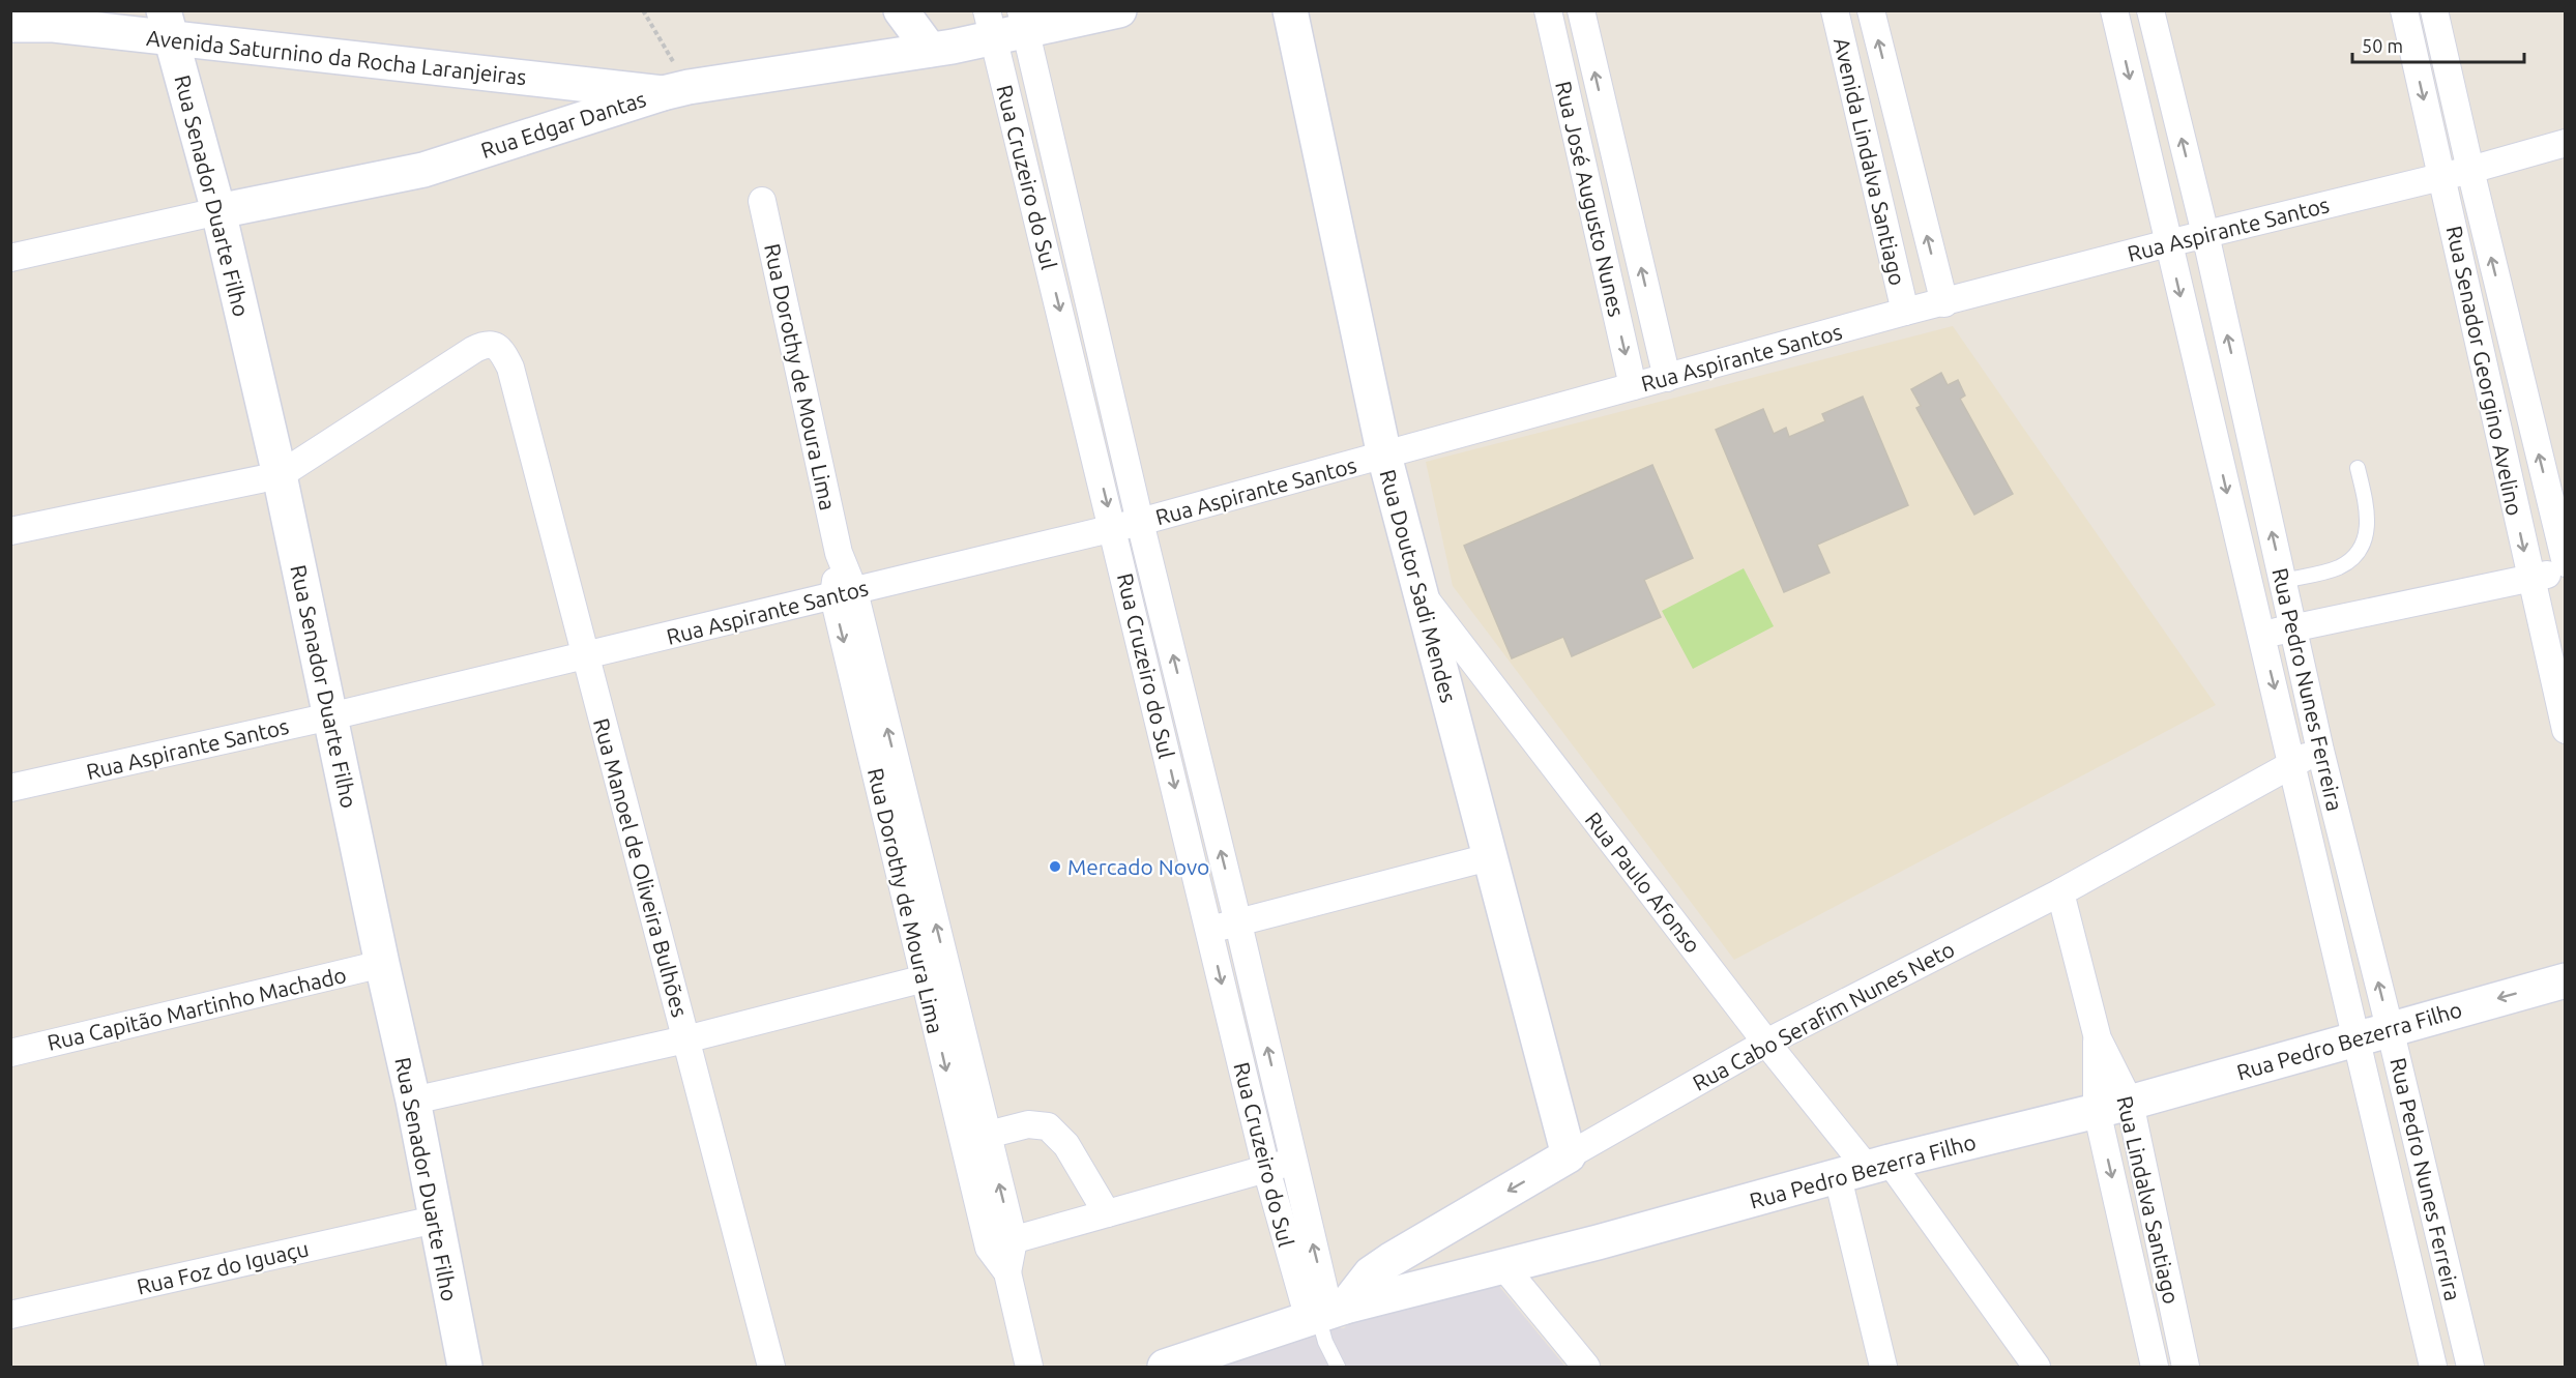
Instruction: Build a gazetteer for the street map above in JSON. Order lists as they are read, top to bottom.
{
  "streets": {
    "main road": [
      "Avenida Saturnino da Rocha Laranjeiras",
      "Rua Edgar Dantas",
      "Rua Senador Duarte Filho",
      "Rua Doutor Sadi Mendes",
      "Rua Cabo Serafim Nunes Neto",
      "Rua Pedro Bezerra Filho"
    ],
    "street": [
      "Avenida Lindalva Santiago",
      "Rua Cruzeiro do Sul",
      "Rua José Augusto Nunes",
      "Rua Aspirante Santos",
      "Rua Senador Georgino Avelino",
      "Rua Dorothy de Moura Lima",
      "Rua Pedro Nunes Ferreira",
      "Rua Manoel de Oliveira Bulhões",
      "Rua Paulo Afonso",
      "Rua Capitão Martinho Machado",
      "Rua Lindalva Santiago",
      "Rua Foz do Iguaçu"
    ]
  },
  "crossings": [
    ["Avenida Saturnino da Rocha Laranjeiras", "Rua Edgar Dantas"],
    ["Avenida Saturnino da Rocha Laranjeiras", "Rua Senador Duarte Filho"],
    ["Rua Edgar Dantas", "Rua Cruzeiro do Sul"],
    ["Rua Edgar Dantas", "Rua Senador Duarte Filho"],
    ["Avenida Lindalva Santiago", "Rua Aspirante Santos"],
    ["Rua Cruzeiro do Sul", "Rua Aspirante Santos"],
    ["Rua Cruzeiro do Sul", "Rua Cabo Serafim Nunes Neto"],
    ["Rua Cruzeiro do Sul", "Rua Pedro Bezerra Filho"],
    ["Rua Senador Duarte Filho", "Rua Aspirante Santos"],
    ["Rua Senador Duarte Filho", "Rua Manoel de Oliveira Bulhões"],
    ["Rua Senador Duarte Filho", "Rua Capitão Martinho Machado"],
    ["Rua Senador Duarte Filho", "Rua Foz do Iguaçu"],
    ["Rua José Augusto Nunes", "Rua Aspirante Santos"],
    ["Rua Aspirante Santos", "Rua Senador Georgino Avelino"],
    ["Rua Aspirante Santos", "Rua Dorothy de Moura Lima"],
    ["Rua Aspirante Santos", "Rua Doutor Sadi Mendes"],
    ["Rua Aspirante Santos", "Rua Pedro Nunes Ferreira"],
    ["Rua Aspirante Santos", "Rua Manoel de Oliveira Bulhões"],
    ["Rua Doutor Sadi Mendes", "Rua Paulo Afonso"],
    ["Rua Doutor Sadi Mendes", "Rua Cabo Serafim Nunes Neto"],
    ["Rua Pedro Nunes Ferreira", "Rua Cabo Serafim Nunes Neto"],
    ["Rua Pedro Nunes Ferreira", "Rua Pedro Bezerra Filho"],
    ["Rua Paulo Afonso", "Rua Cabo Serafim Nunes Neto"],
    ["Rua Paulo Afonso", "Rua Pedro Bezerra Filho"],
    ["Rua Cabo Serafim Nunes Neto", "Rua Pedro Bezerra Filho"],
    ["Rua Cabo Serafim Nunes Neto", "Rua Lindalva Santiago"],
    ["Rua Pedro Bezerra Filho", "Rua Lindalva Santiago"]
  ],
  "places": ["Mercado Novo"],
  "scale_bar": "50 m"
}
